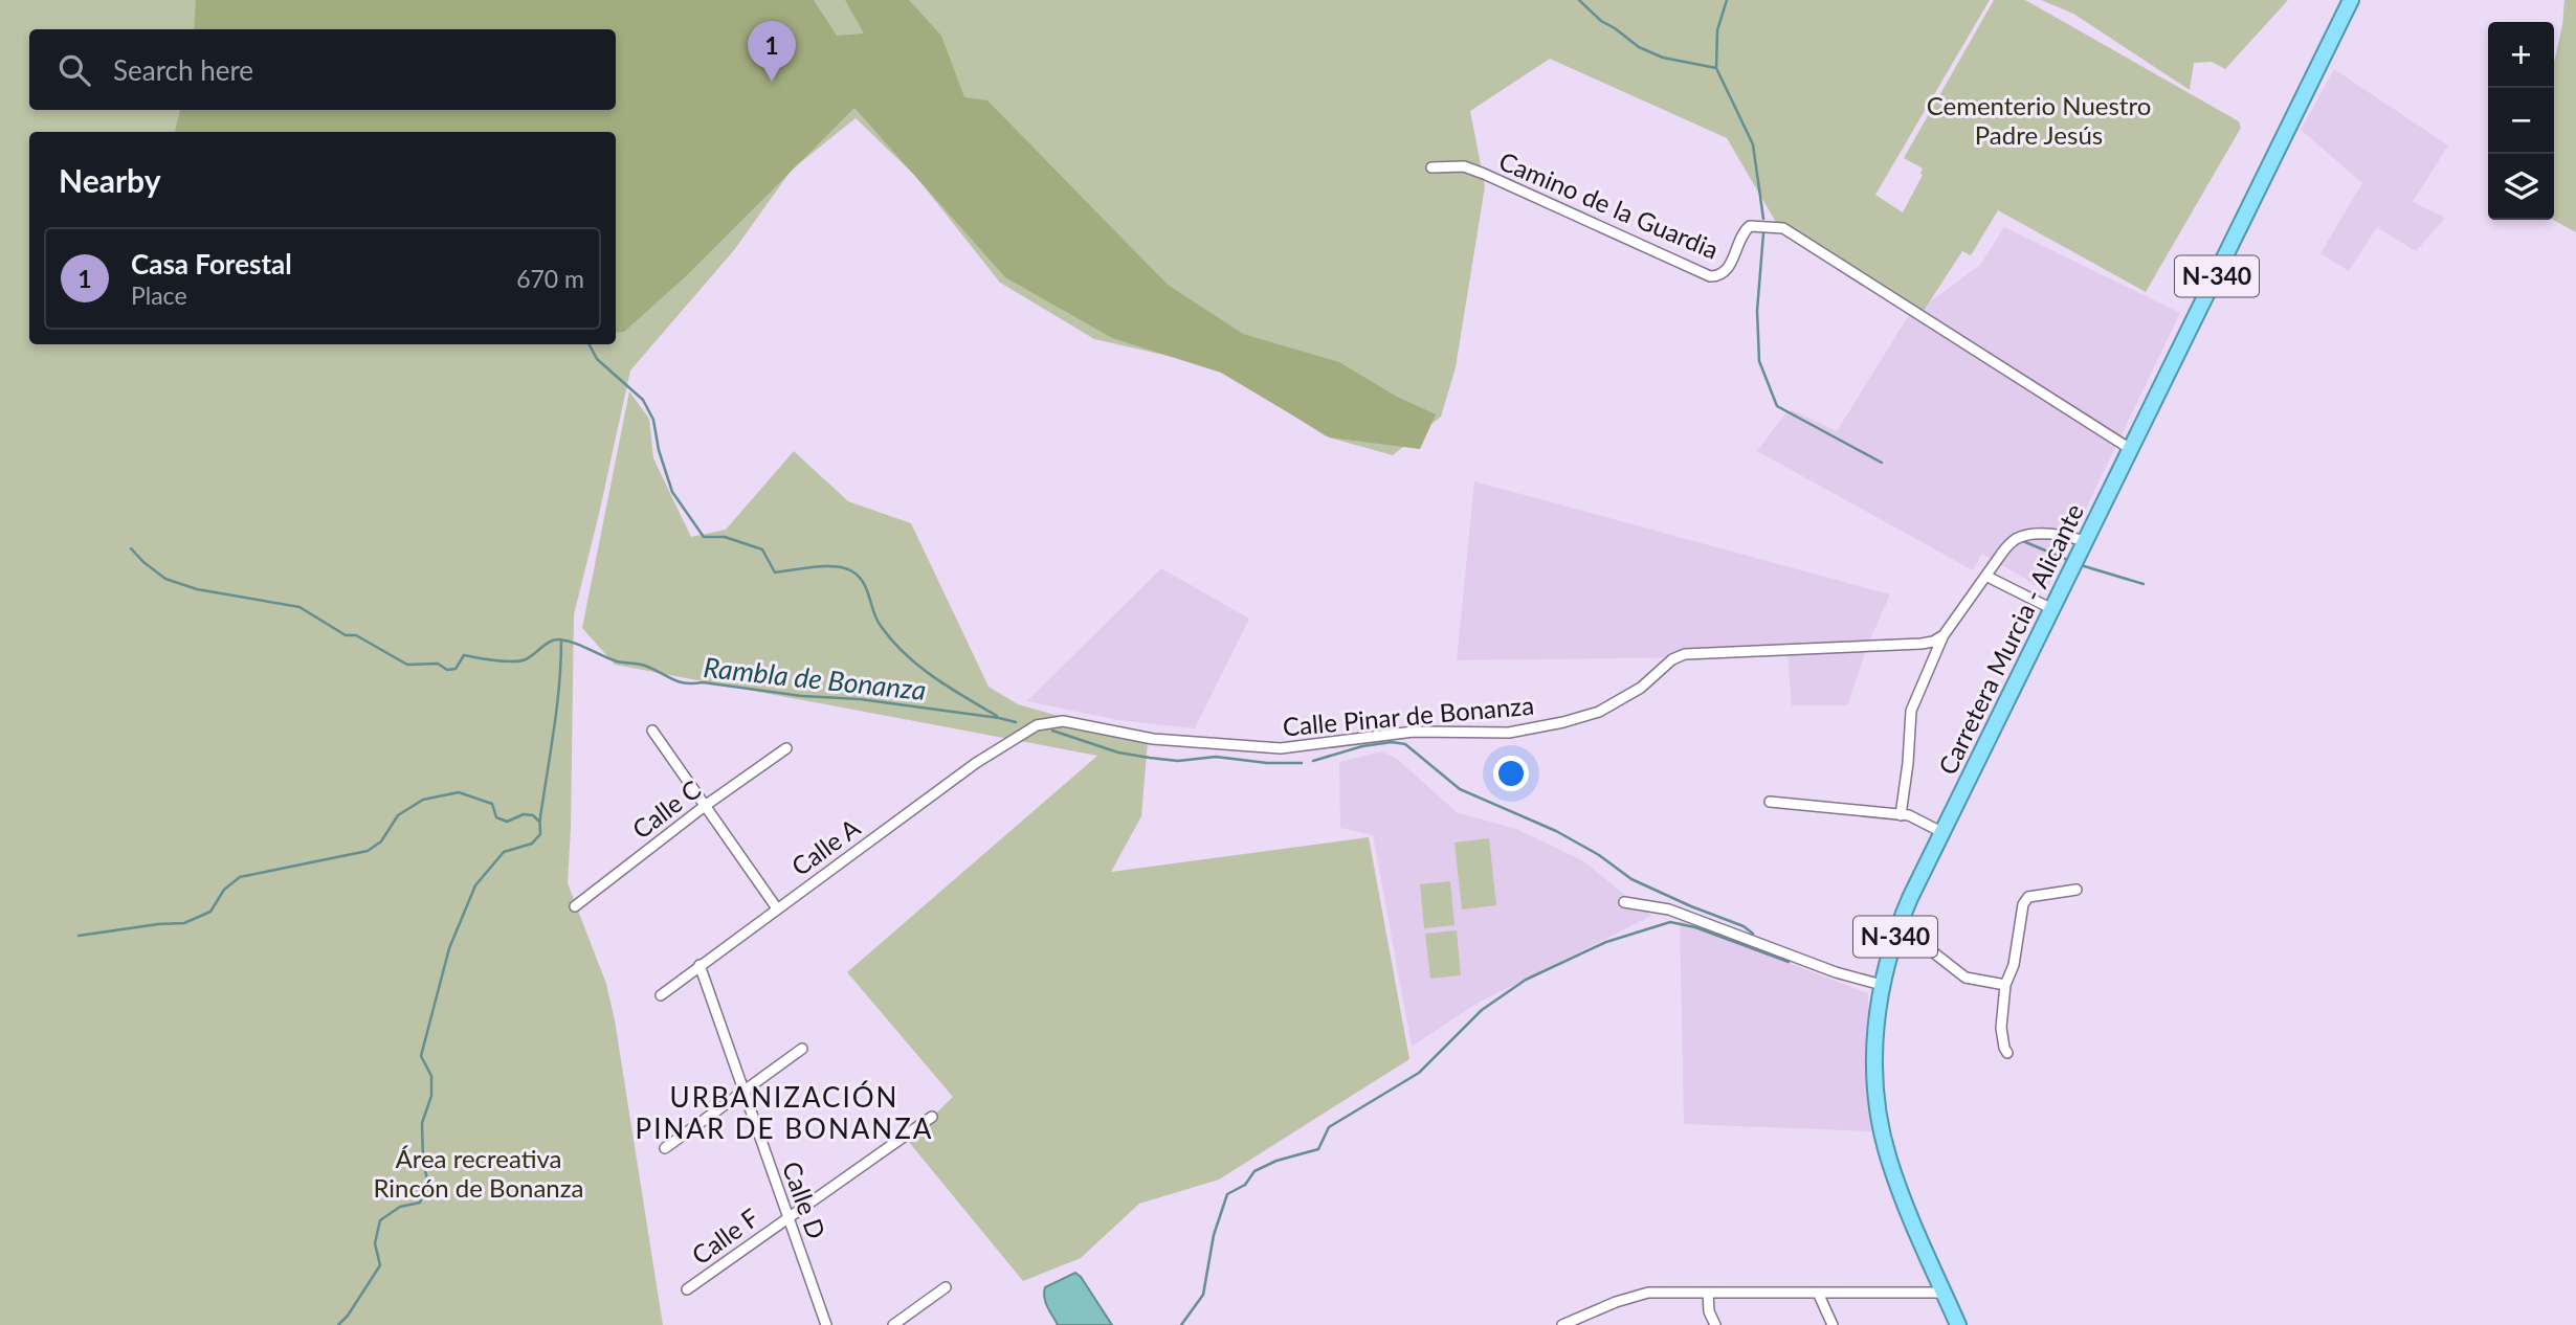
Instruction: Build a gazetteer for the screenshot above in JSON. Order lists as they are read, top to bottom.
{
  "streets": {
    "highway": ["N-340", "Carretera Murcia - Alicante"],
    "street": [
      "Camino de la Guardia",
      "Calle Pinar de Bonanza",
      "Calle C",
      "Calle A",
      "Calle D",
      "Calle F"
    ]
  },
  "crossings": [
    ["Camino de la Guardia", "Carretera Murcia - Alicante"],
    ["Calle Pinar de Bonanza", "Calle A"],
    ["Calle A", "Calle D"],
    ["Calle D", "Calle F"]
  ],
  "districts": ["URBANIZACIÓN PINAR DE BONANZA"],
  "water": ["Rambla de Bonanza"],
  "parks": ["Cementerio Nuestro Padre Jesús", "Área recreativa Rincón de Bonanza"],
  "page": {
    "pins": "1",
    "map_buttons": ["+", "−"],
    "search": "Search here",
    "heading": "Nearby",
    "list": [
      {
        "mark": "1",
        "name": "Casa Forestal",
        "note": "Place",
        "value": "670 m"
      }
    ]
  }
}
